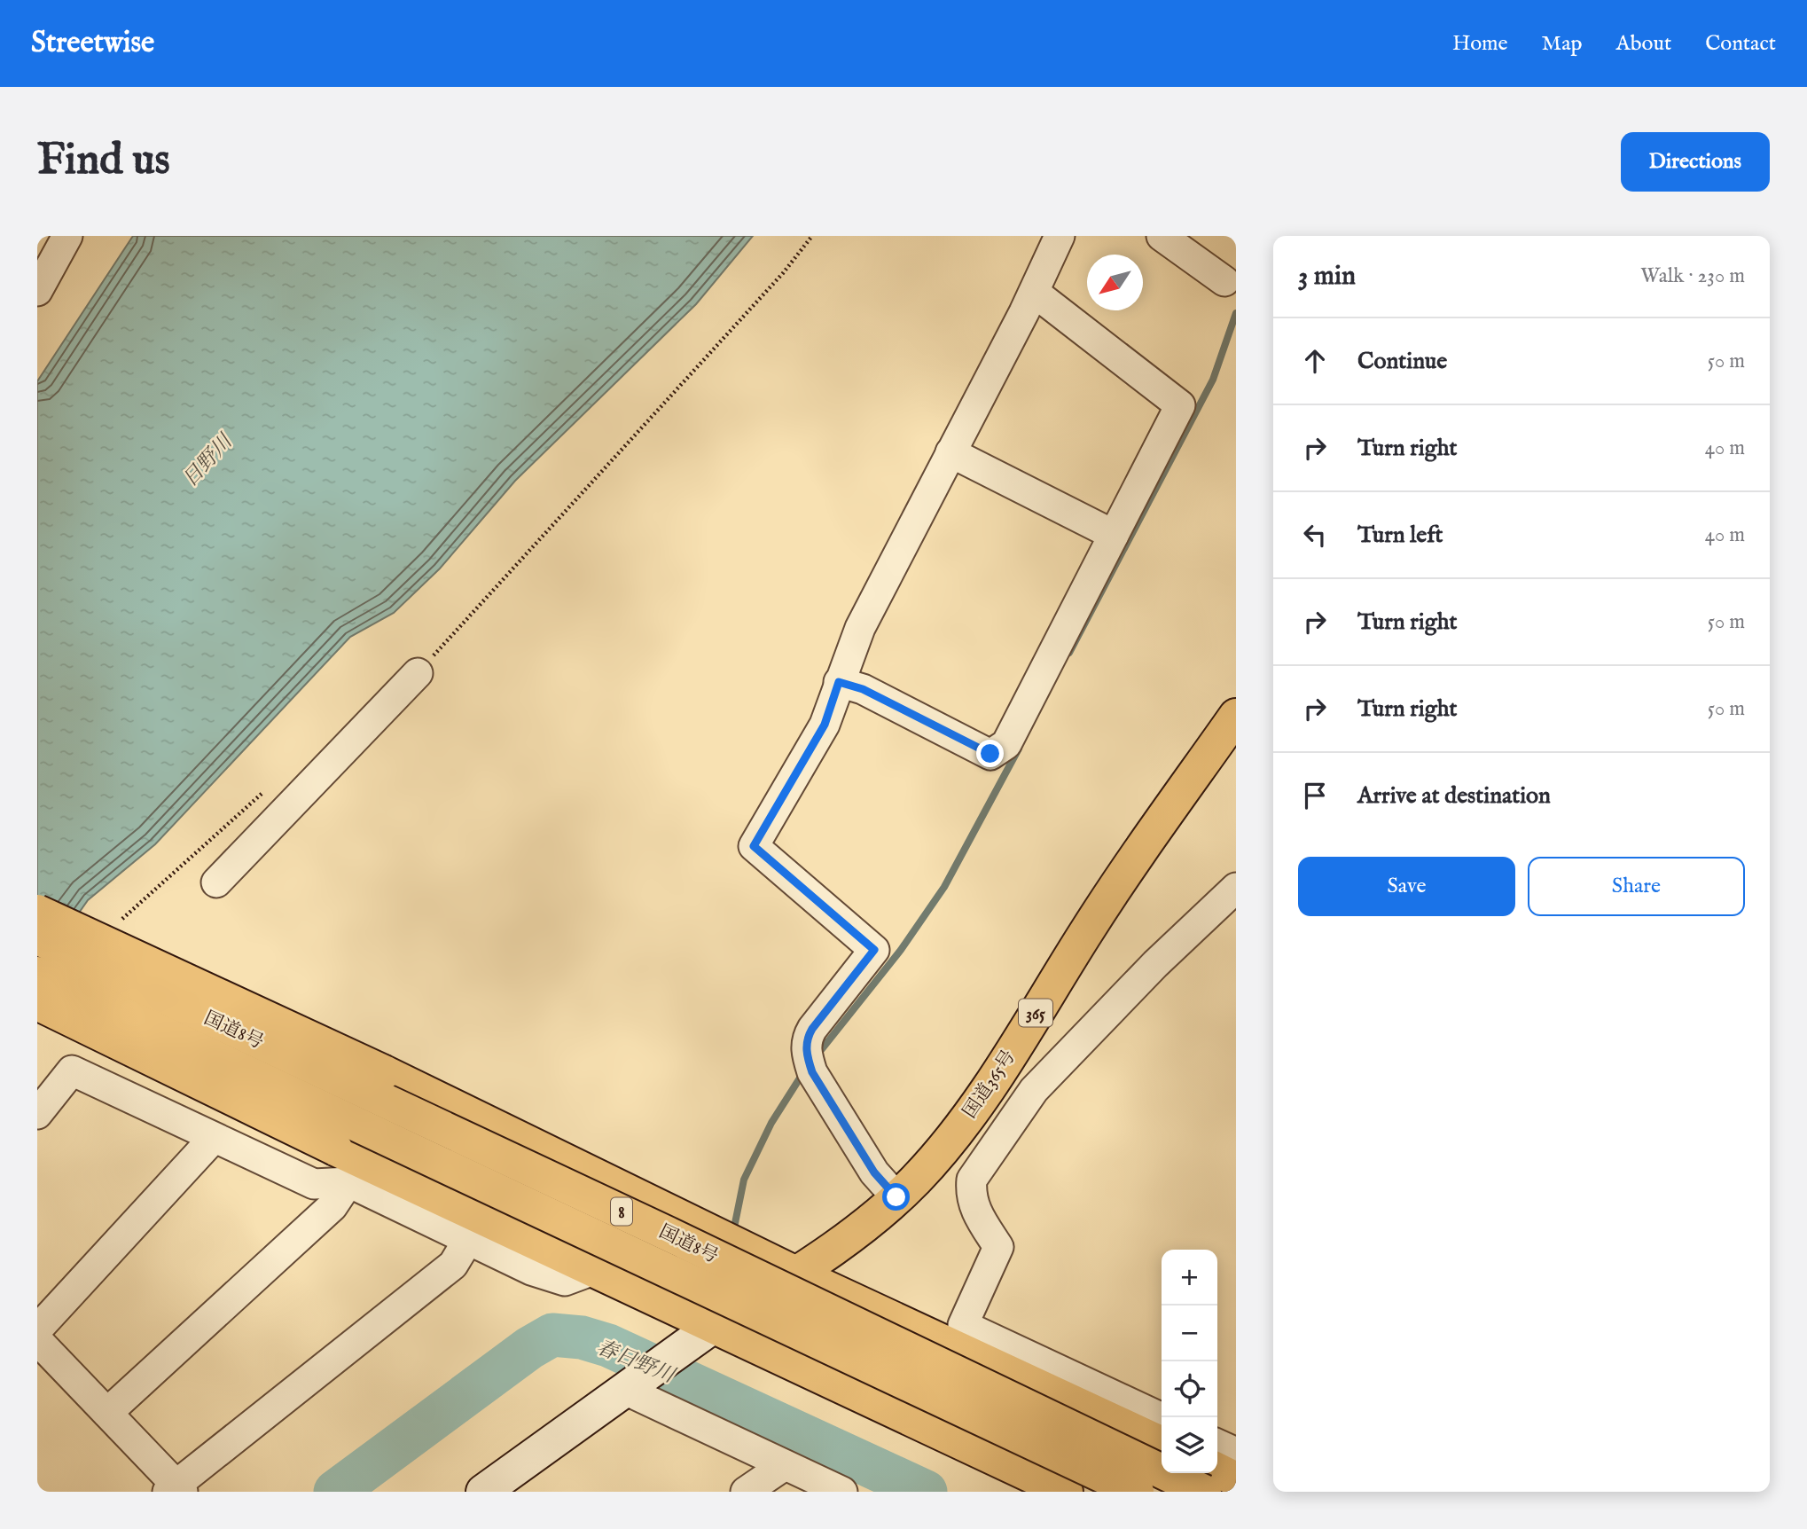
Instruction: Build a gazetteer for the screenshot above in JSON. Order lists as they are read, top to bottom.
{
  "streets": {
    "highway": [
      "365",
      "国道8号",
      "国道365号",
      "8"
    ]
  },
  "crossings": [
    ["国道365号", "8"]
  ],
  "water": ["日野川", "春日野川"],
  "north": "bottom left",
  "page": {
    "header": "Streetwise",
    "nav": [
      "Home",
      "Map",
      "About",
      "Contact"
    ],
    "buttons": [
      "Directions",
      ["Save", "Share"]
    ],
    "title": "Find us",
    "heading": ["3 min", "Walk · 230 m"],
    "list": [
      ["Continue", "50 m"],
      ["Turn right", "40 m"],
      ["Turn left", "40 m"],
      ["Turn right", "50 m"],
      ["Turn right", "50 m"],
      "Arrive at destination"
    ],
    "map_buttons": ["+", "−"]
  }
}
